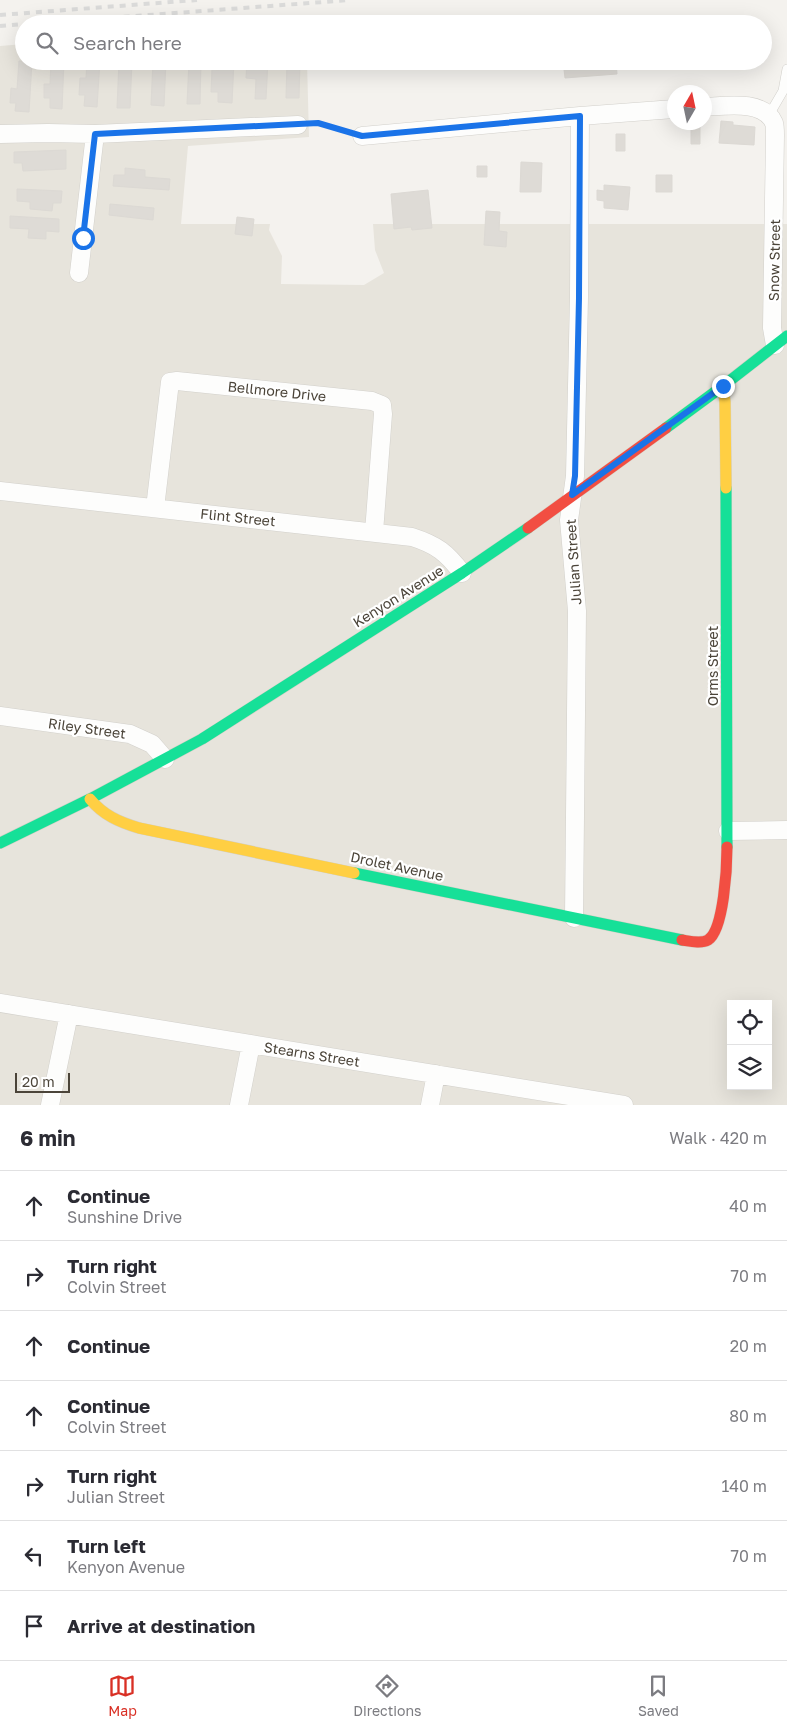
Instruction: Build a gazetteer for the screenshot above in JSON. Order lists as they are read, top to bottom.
{
  "streets": {
    "street": [
      "Snow Street",
      "Bellmore Drive",
      "Flint Street",
      "Julian Street",
      "Kenyon Avenue",
      "Orms Street",
      "Riley Street",
      "Drolet Avenue",
      "Stearns Street"
    ]
  },
  "crossings": [
    ["Snow Street", "Kenyon Avenue"],
    ["Bellmore Drive", "Flint Street"],
    ["Flint Street", "Kenyon Avenue"],
    ["Julian Street", "Kenyon Avenue"],
    ["Julian Street", "Drolet Avenue"],
    ["Kenyon Avenue", "Orms Street"],
    ["Kenyon Avenue", "Riley Street"],
    ["Kenyon Avenue", "Drolet Avenue"],
    ["Orms Street", "Drolet Avenue"]
  ],
  "scale_bar": "20 m",
  "north": "top",
  "page": {
    "search": "Search here",
    "scale": "20 m",
    "heading": ["6 min", "Walk · 420 m"],
    "list": [
      ["Continue", "Sunshine Drive", "40 m"],
      ["Turn right", "Colvin Street", "70 m"],
      ["Continue", "20 m"],
      ["Continue", "Colvin Street", "80 m"],
      ["Turn right", "Julian Street", "140 m"],
      ["Turn left", "Kenyon Avenue", "70 m"],
      "Arrive at destination"
    ],
    "nav": ["Map", "Directions", "Saved"]
  }
}
